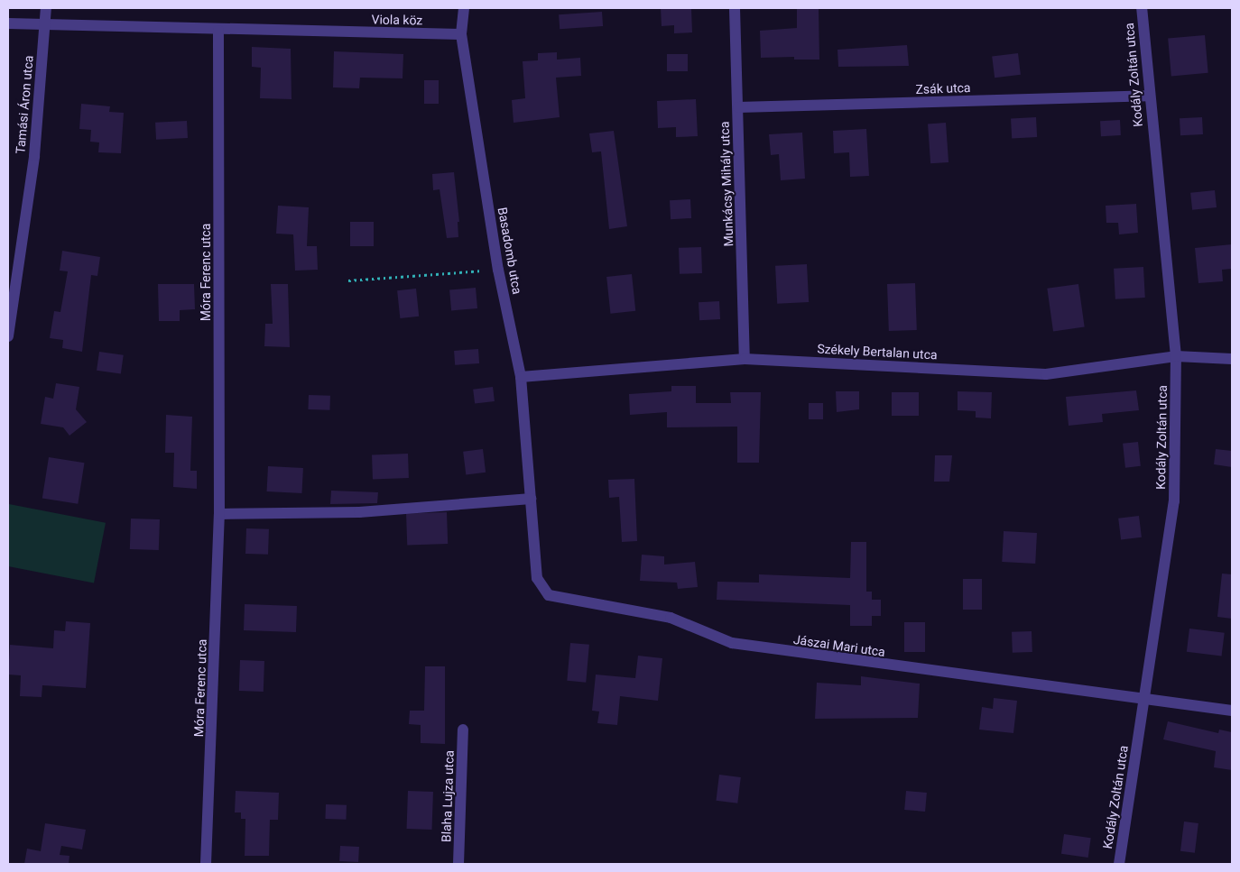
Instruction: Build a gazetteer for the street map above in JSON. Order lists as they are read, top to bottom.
{
  "streets": {
    "street": [
      "Viola köz",
      "Kodály Zoltán utca",
      "Zsák utca",
      "Tamási Áron utca",
      "Munkácsy Mihály utca",
      "Basadomb utca",
      "Móra Ferenc utca",
      "Székely Bertalan utca",
      "Jászai Mari utca",
      "Blaha Lujza utca"
    ]
  },
  "crossings": [
    ["Viola köz", "Tamási Áron utca"],
    ["Viola köz", "Basadomb utca"],
    ["Viola köz", "Móra Ferenc utca"],
    ["Kodály Zoltán utca", "Zsák utca"],
    ["Kodály Zoltán utca", "Székely Bertalan utca"],
    ["Kodály Zoltán utca", "Jászai Mari utca"],
    ["Zsák utca", "Munkácsy Mihály utca"],
    ["Munkácsy Mihály utca", "Székely Bertalan utca"],
    ["Basadomb utca", "Székely Bertalan utca"],
    ["Basadomb utca", "Jászai Mari utca"]
  ]
}
